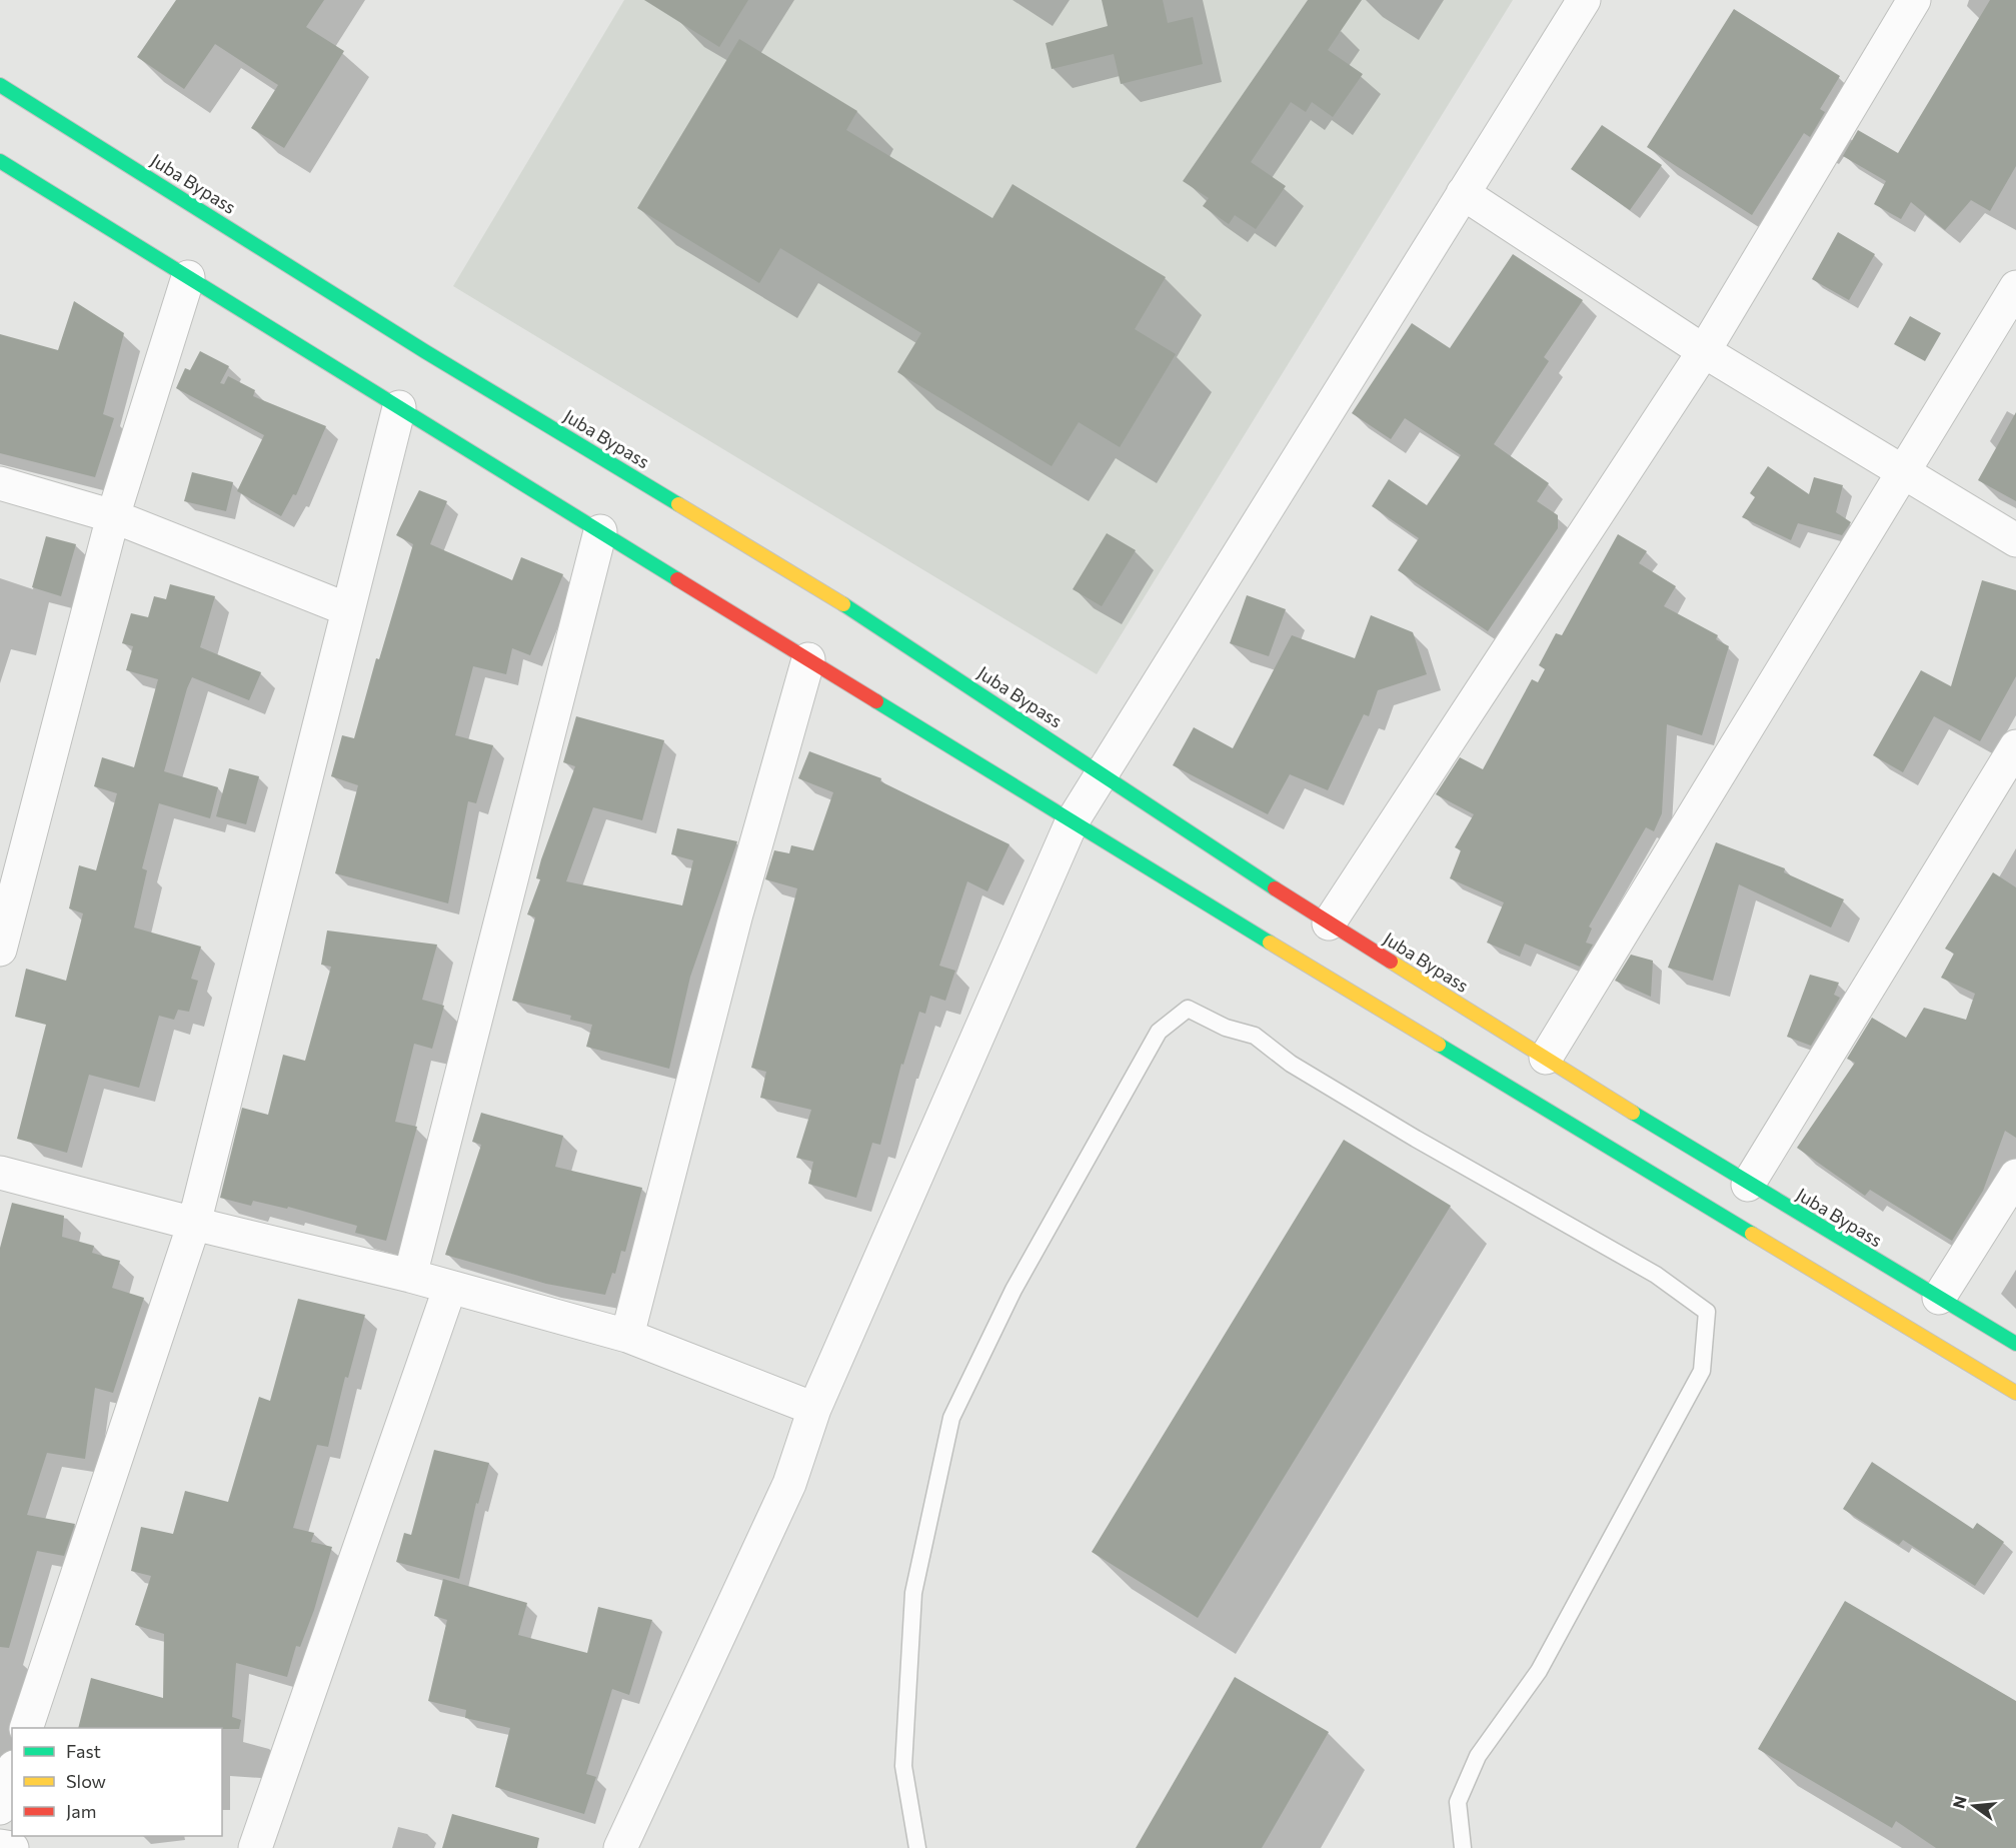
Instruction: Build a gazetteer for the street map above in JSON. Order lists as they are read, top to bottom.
{
  "streets": {
    "main road": ["Juba Bypass"]
  },
  "legend": ["Fast", "Slow", "Jam"],
  "north": "left"
}
